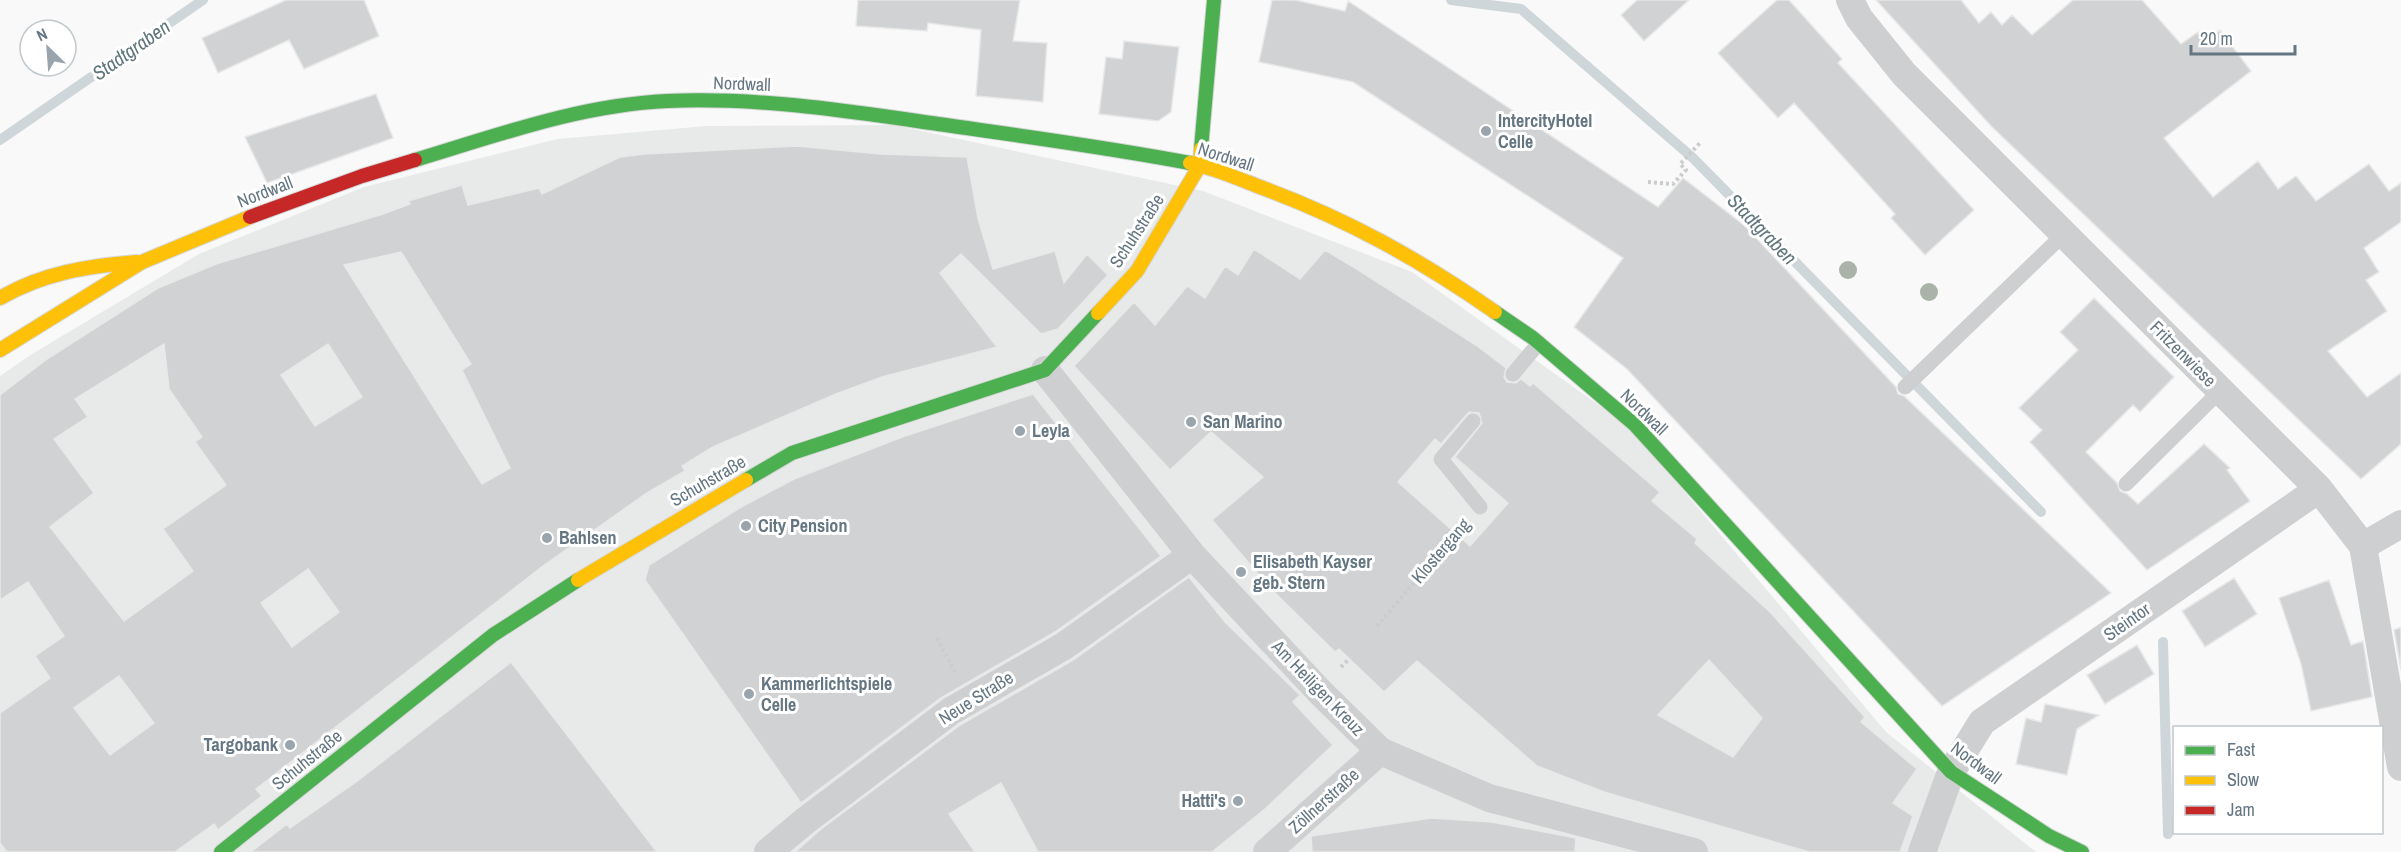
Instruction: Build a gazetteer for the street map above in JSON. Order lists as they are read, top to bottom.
{
  "streets": {
    "main road": ["Nordwall", "Schuhstraße"],
    "street": [
      "Fritzenwiese",
      "Steintor",
      "Am Heiligen Kreuz",
      "Neue Straße",
      "Zöllnerstraße"
    ],
    "lane": ["Klostergang"]
  },
  "crossings": [
    ["Nordwall", "Schuhstraße"],
    ["Nordwall", "Steintor"],
    ["Schuhstraße", "Am Heiligen Kreuz"],
    ["Fritzenwiese", "Steintor"],
    ["Am Heiligen Kreuz", "Neue Straße"],
    ["Am Heiligen Kreuz", "Zöllnerstraße"]
  ],
  "water": ["Stadtgraben"],
  "places": [
    "IntercityHotel Celle",
    "San Marino",
    "Leyla",
    "City Pension",
    "Bahlsen",
    "Elisabeth Kayser geb. Stern",
    "Kammerlichtspiele Celle",
    "Targobank",
    "Hatti's"
  ],
  "legend": ["Fast", "Slow", "Jam"],
  "scale_bar": "20 m",
  "north": "top left"
}
